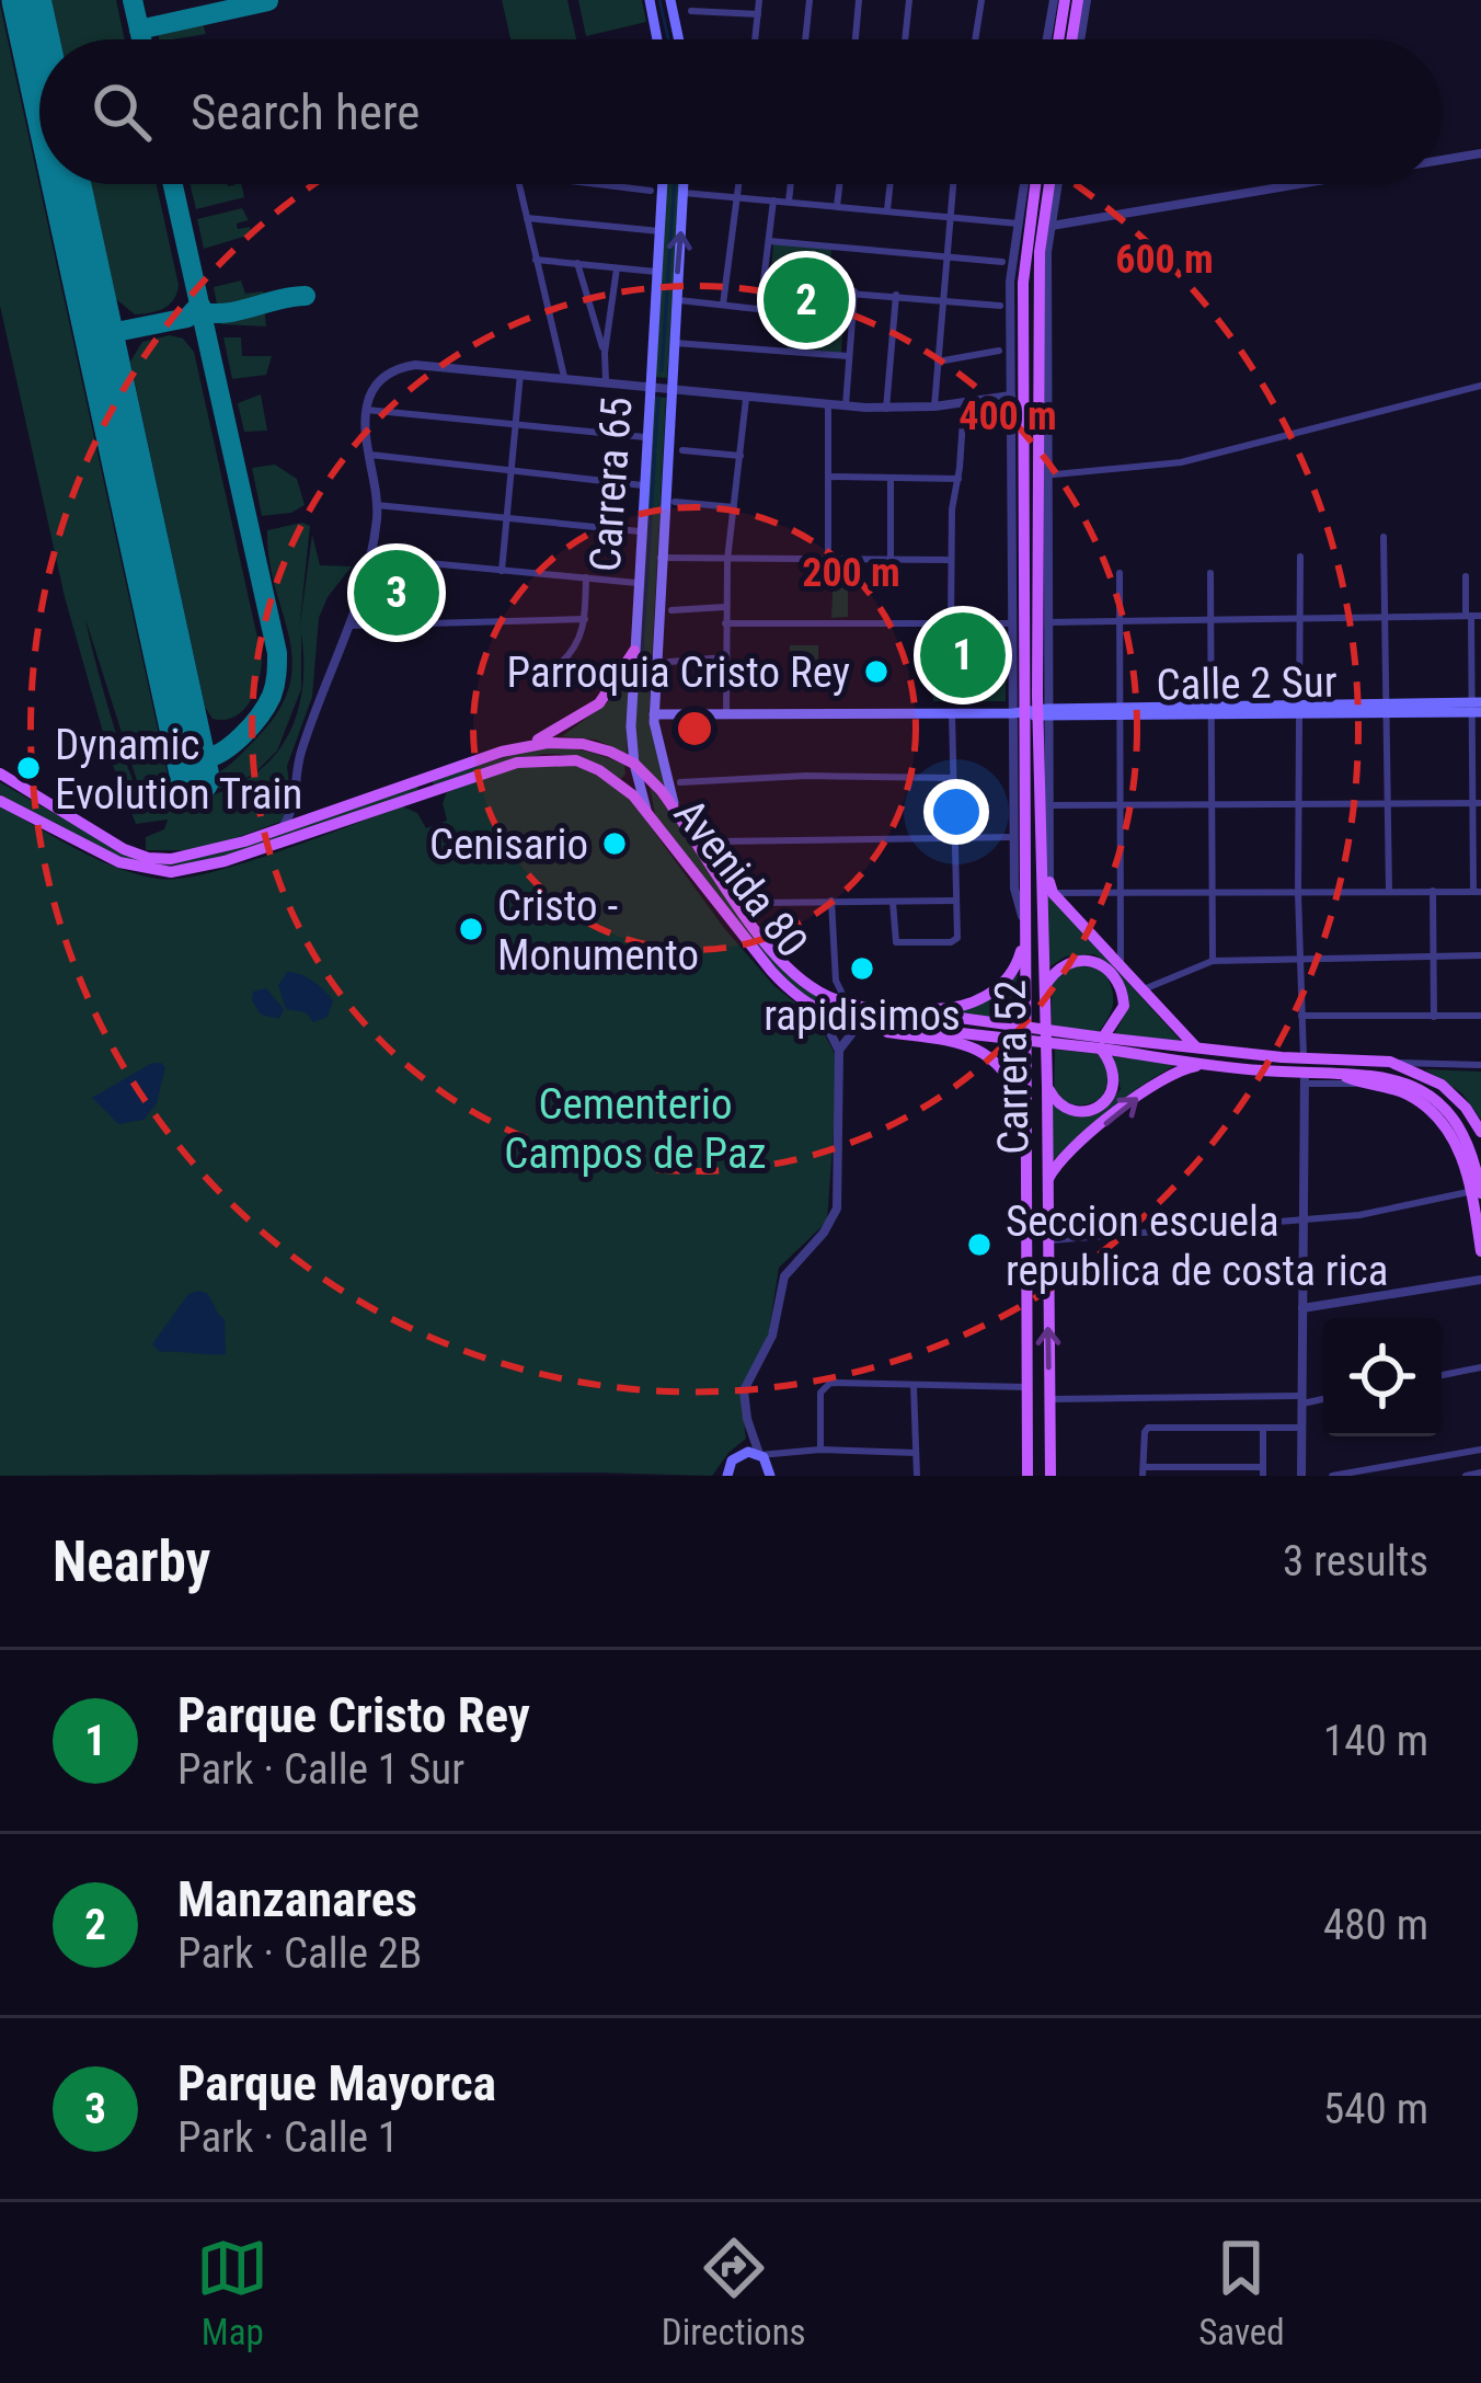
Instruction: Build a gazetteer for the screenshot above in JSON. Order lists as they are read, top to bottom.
{
  "streets": {
    "main road": [
      "Carrera 65",
      "Calle 2 Sur",
      "Avenida 80",
      "Carrera 52"
    ]
  },
  "crossings": [
    ["Carrera 65", "Calle 2 Sur"],
    ["Carrera 65", "Avenida 80"],
    ["Calle 2 Sur", "Carrera 52"]
  ],
  "parks": ["Cementerio Campos de Paz"],
  "places": [
    "Parroquia Cristo Rey",
    "Dynamic Evolution Train",
    "Cenisario",
    "Cristo - Monumento",
    "rapidisimos",
    "Seccion escuela republica de costa rica"
  ],
  "page": {
    "search": "Search here",
    "pins": ["2", "3", "1"],
    "heading": ["Nearby", "3 results"],
    "list": [
      {
        "mark": "1",
        "name": "Parque Cristo Rey",
        "note": "Park · Calle 1 Sur",
        "value": "140 m"
      },
      {
        "mark": "2",
        "name": "Manzanares",
        "note": "Park · Calle 2B",
        "value": "480 m"
      },
      {
        "mark": "3",
        "name": "Parque Mayorca",
        "note": "Park · Calle 1",
        "value": "540 m"
      }
    ],
    "nav": ["Map", "Directions", "Saved"]
  },
  "rings": ["600 m", "400 m", "200 m"]
}
